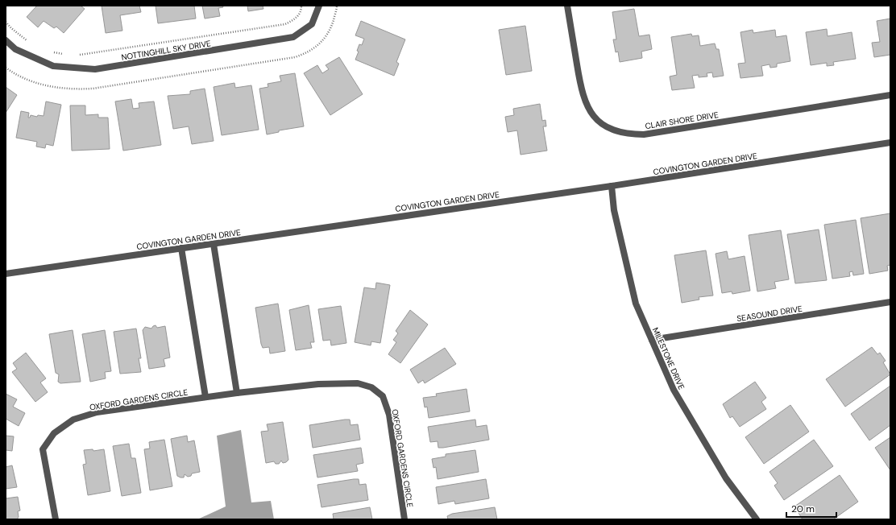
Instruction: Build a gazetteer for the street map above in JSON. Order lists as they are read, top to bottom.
{
  "streets": {
    "street": [
      "NOTTINGHILL SKY DRIVE",
      "CLAIR SHORE DRIVE",
      "COVINGTON GARDEN DRIVE",
      "SEASOUND DRIVE",
      "MILESTONE DRIVE",
      "OXFORD GARDENS CIRCLE"
    ]
  },
  "crossings": [
    ["COVINGTON GARDEN DRIVE", "MILESTONE DRIVE"],
    ["SEASOUND DRIVE", "MILESTONE DRIVE"]
  ],
  "scale_bar": "20 m"
}
